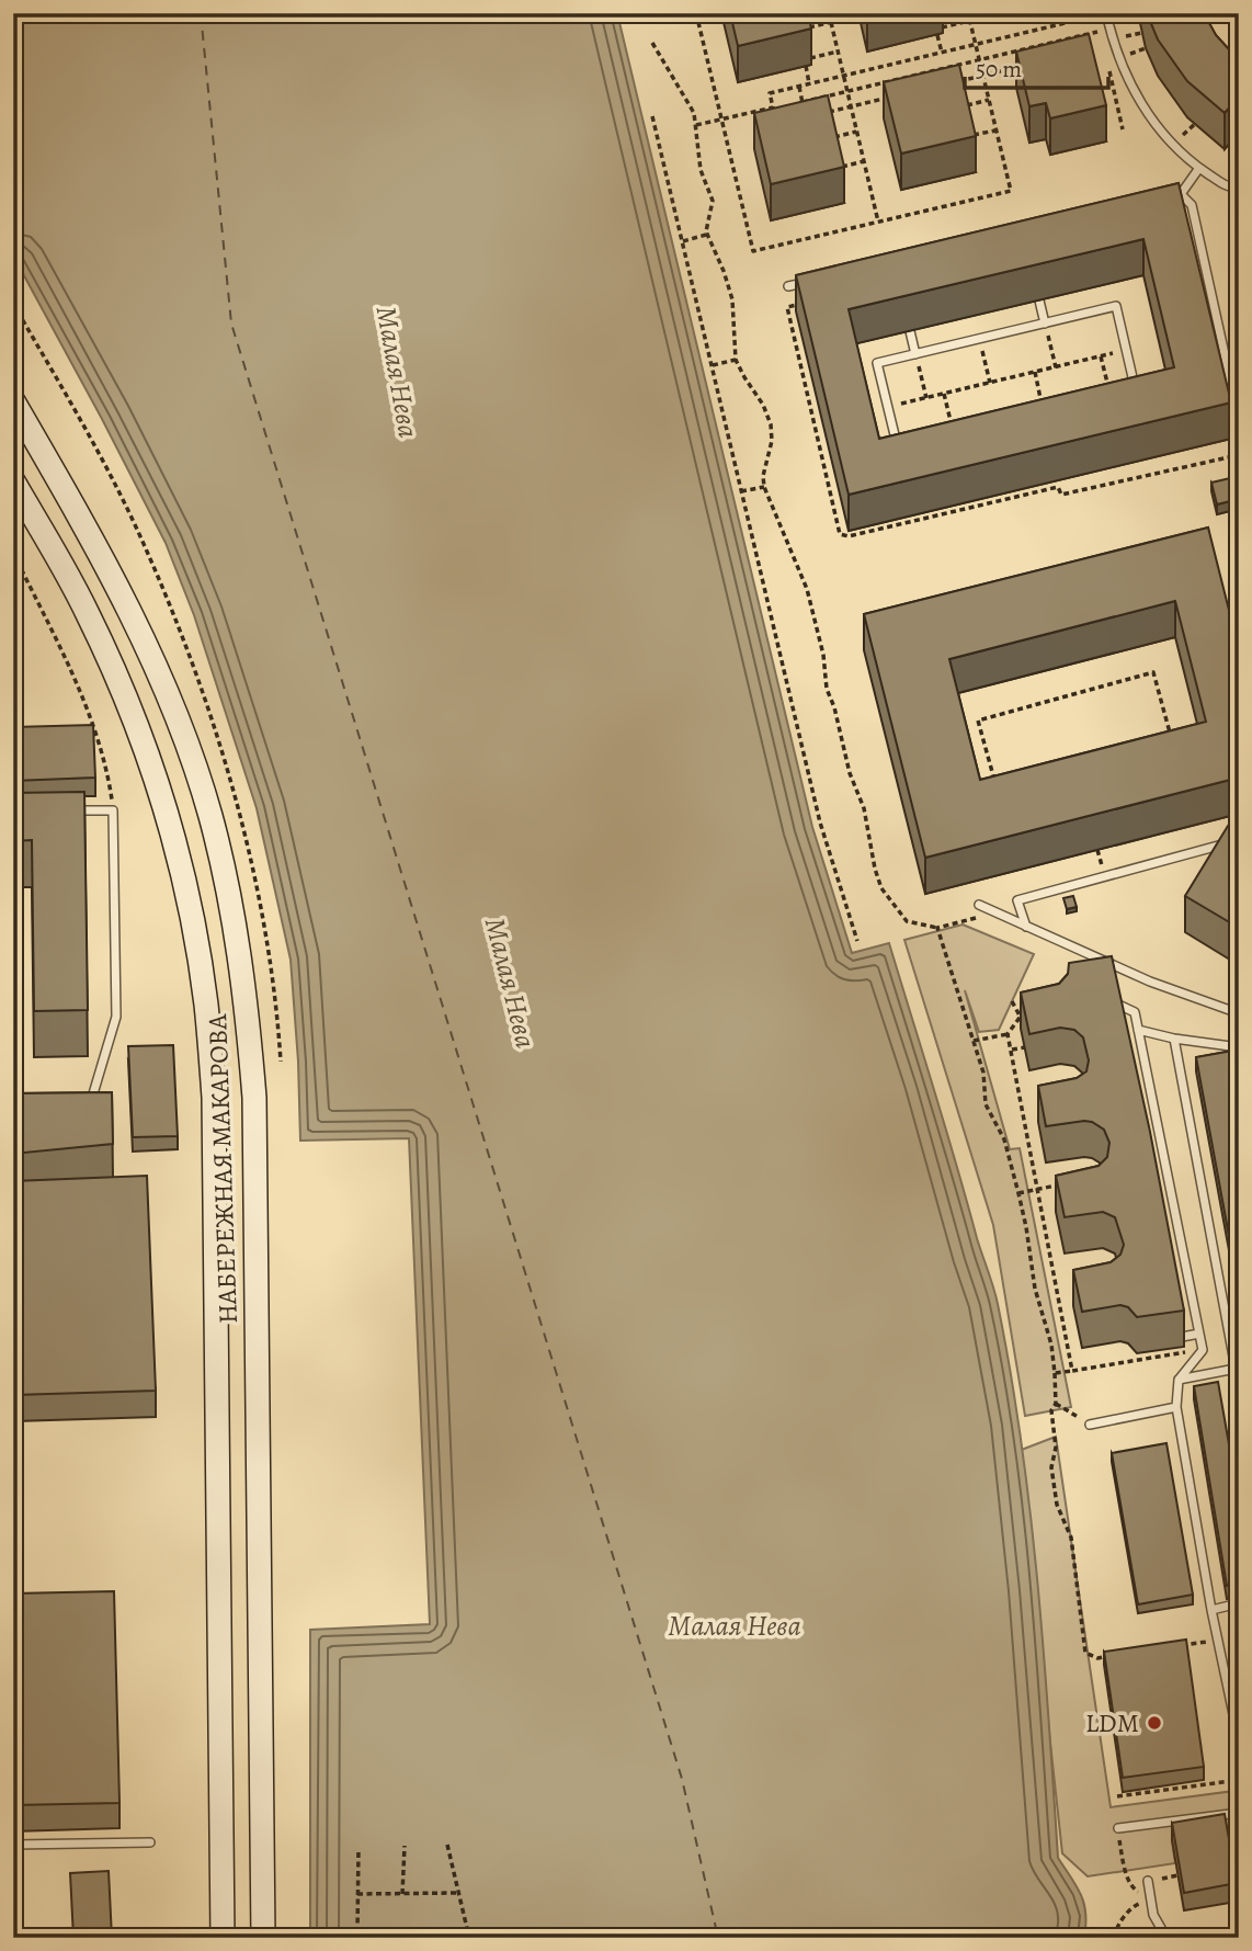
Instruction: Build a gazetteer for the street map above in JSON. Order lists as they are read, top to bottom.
{
  "streets": {
    "main road": ["НАБЕРЕЖНАЯ МАКАРОВА"]
  },
  "water": ["Малая Нева"],
  "places": ["LDM"],
  "scale_bar": "50 m"
}
